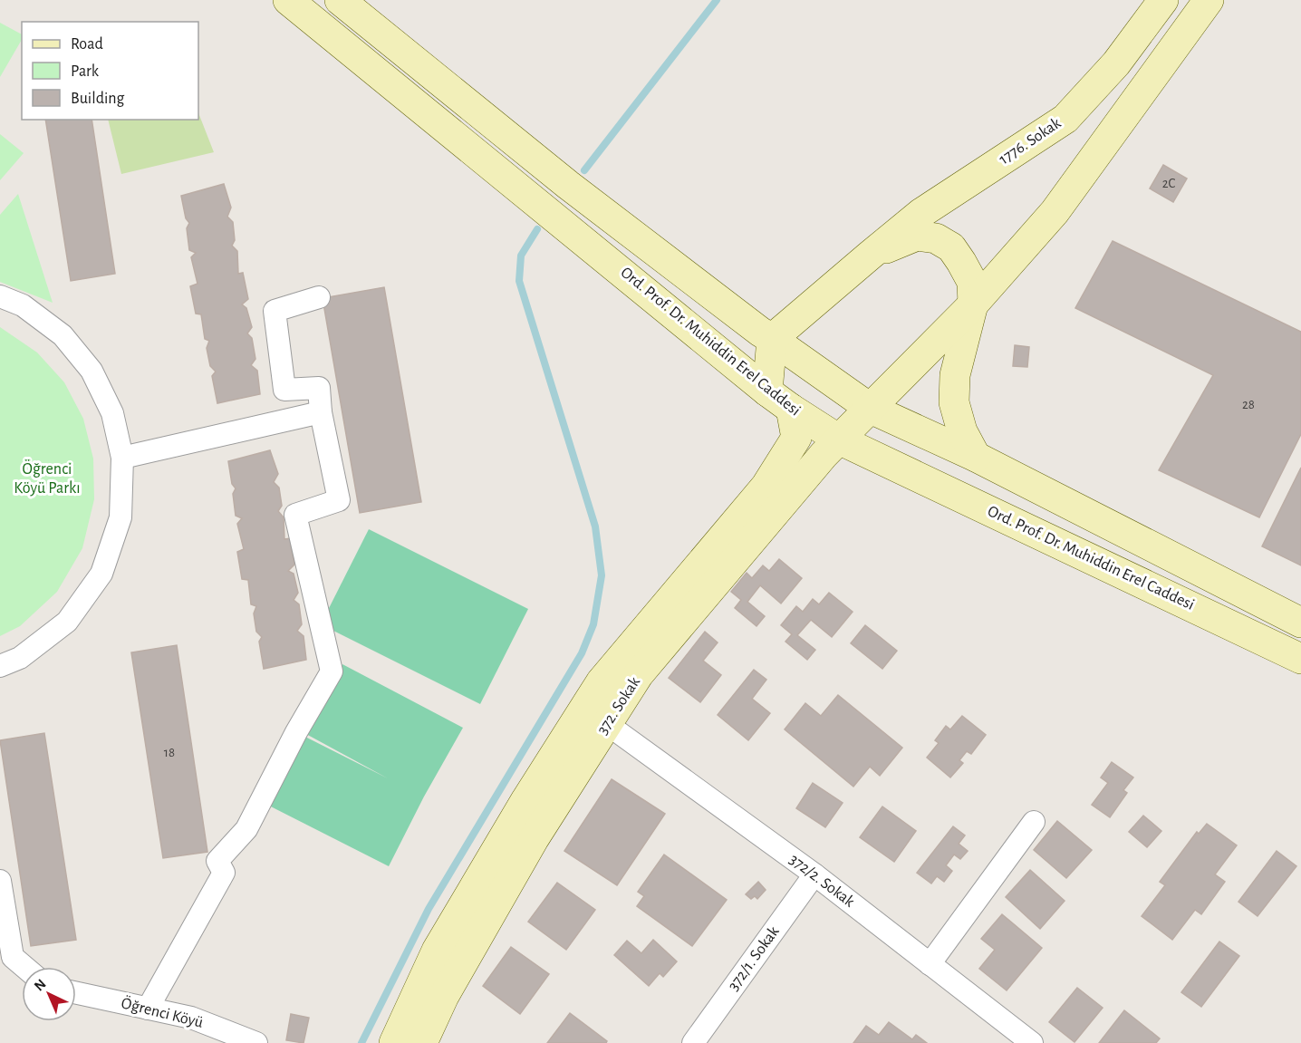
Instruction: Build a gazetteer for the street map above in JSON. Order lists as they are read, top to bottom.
{
  "streets": {
    "main road": ["1776. Sokak", "Ord. Prof. Dr. Muhiddin Erel Caddesi", "372. Sokak"],
    "street": ["372/2. Sokak", "372/1. Sokak", "Öğrenci Köyü"]
  },
  "crossings": [
    ["1776. Sokak", "Ord. Prof. Dr. Muhiddin Erel Caddesi"],
    ["1776. Sokak", "372. Sokak"],
    ["Ord. Prof. Dr. Muhiddin Erel Caddesi", "372. Sokak"],
    ["372. Sokak", "372/2. Sokak"],
    ["372/2. Sokak", "372/1. Sokak"]
  ],
  "parks": ["Öğrenci Köyü Parkı"],
  "house_numbers": ["2C", "28", "18"],
  "legend": ["Road", "Park", "Building"],
  "north": "top left"
}
